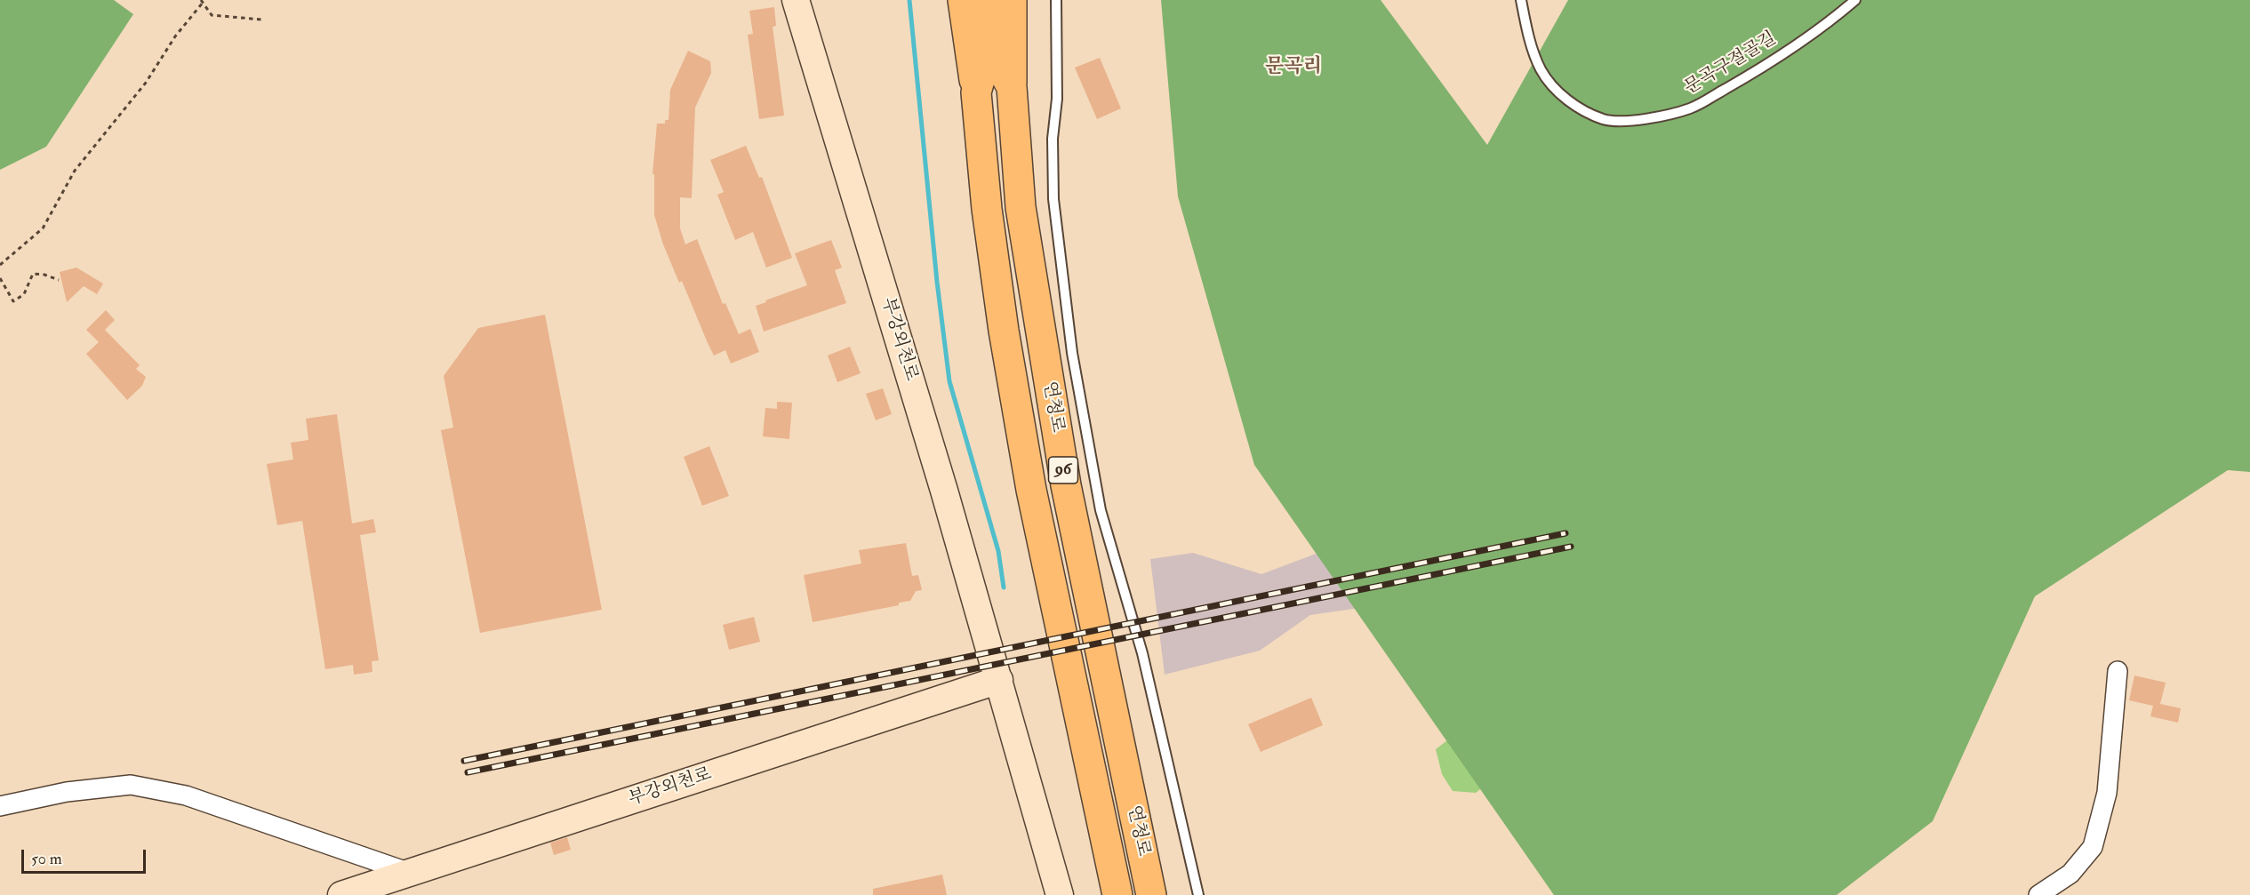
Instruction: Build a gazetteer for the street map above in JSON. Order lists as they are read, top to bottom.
{
  "streets": {
    "main road": ["부강외천로", "연청로", "96"],
    "lane": ["문곡구절골길"]
  },
  "districts": ["문곡리"],
  "scale_bar": "50 m"
}
